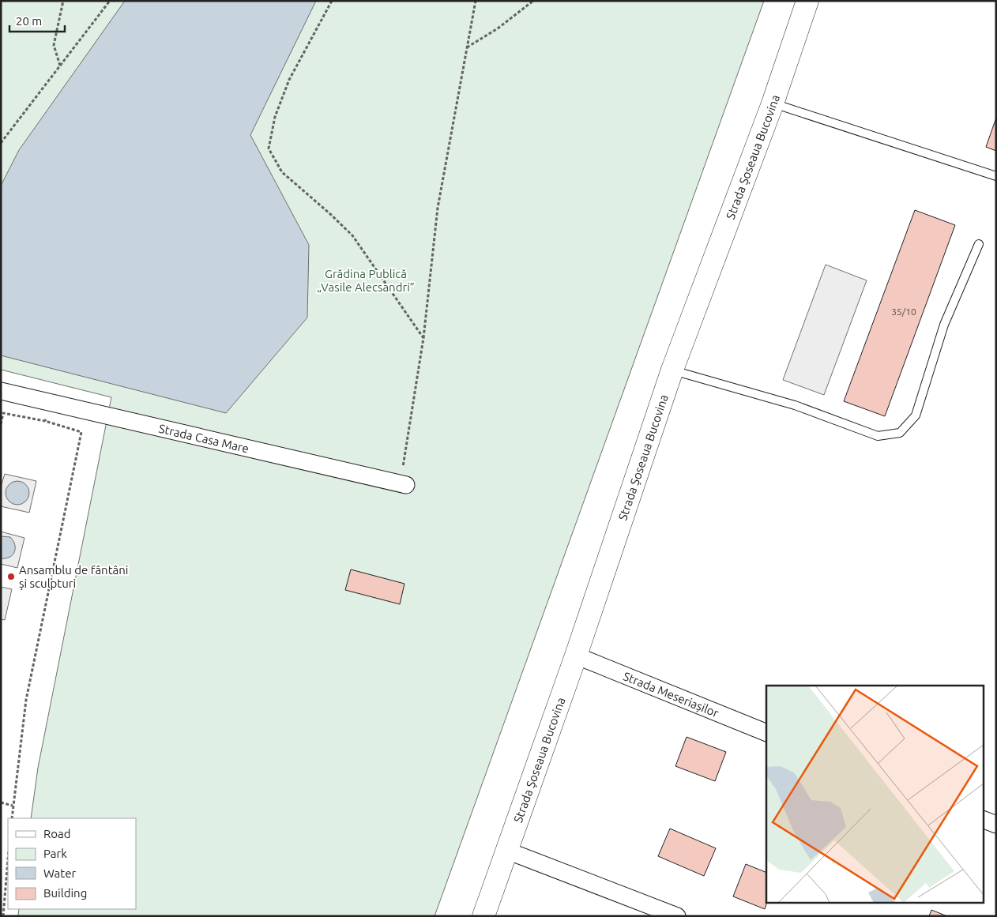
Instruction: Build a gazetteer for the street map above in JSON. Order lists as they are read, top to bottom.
{
  "streets": {
    "main road": ["Strada Șoseaua Bucovina"],
    "street": ["Strada Casa Mare", "Strada Meseriașilor"]
  },
  "crossings": [
    ["Strada Șoseaua Bucovina", "Strada Meseriașilor"]
  ],
  "parks": ["Grădina Publică „Vasile Alecsandri”"],
  "places": ["Ansamblu de fântâni și sculpturi"],
  "house_numbers": ["35/10"],
  "legend": [
    "Road",
    "Park",
    "Water",
    "Building"
  ],
  "scale_bar": "20 m"
}
